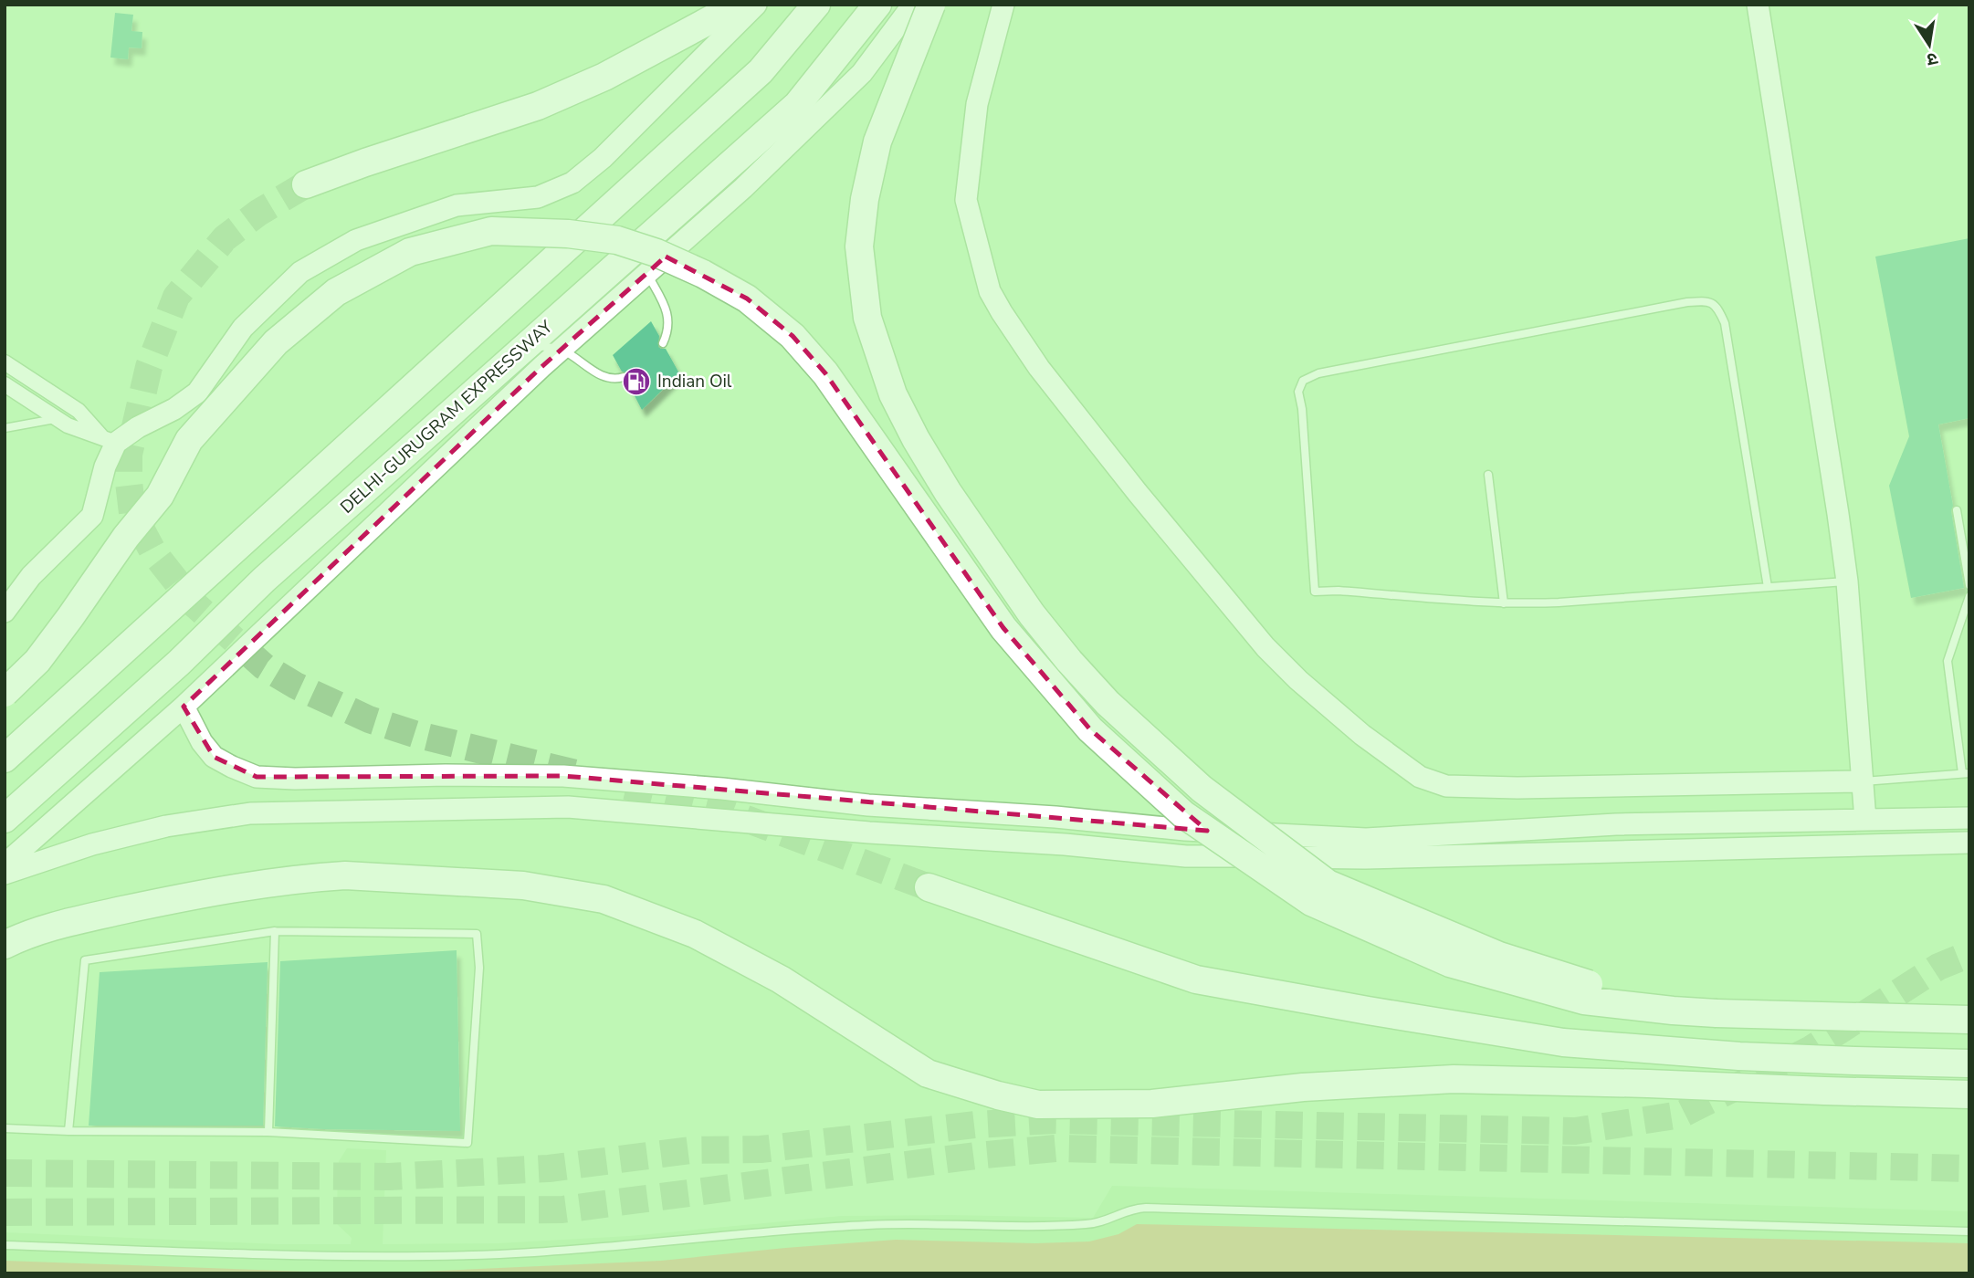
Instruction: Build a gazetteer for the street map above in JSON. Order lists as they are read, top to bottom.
{
  "streets": {
    "highway": ["DELHI-GURUGRAM EXPRESSWAY"]
  },
  "places": {
    "fuel station": ["Indian Oil"]
  },
  "north": "bottom"
}
